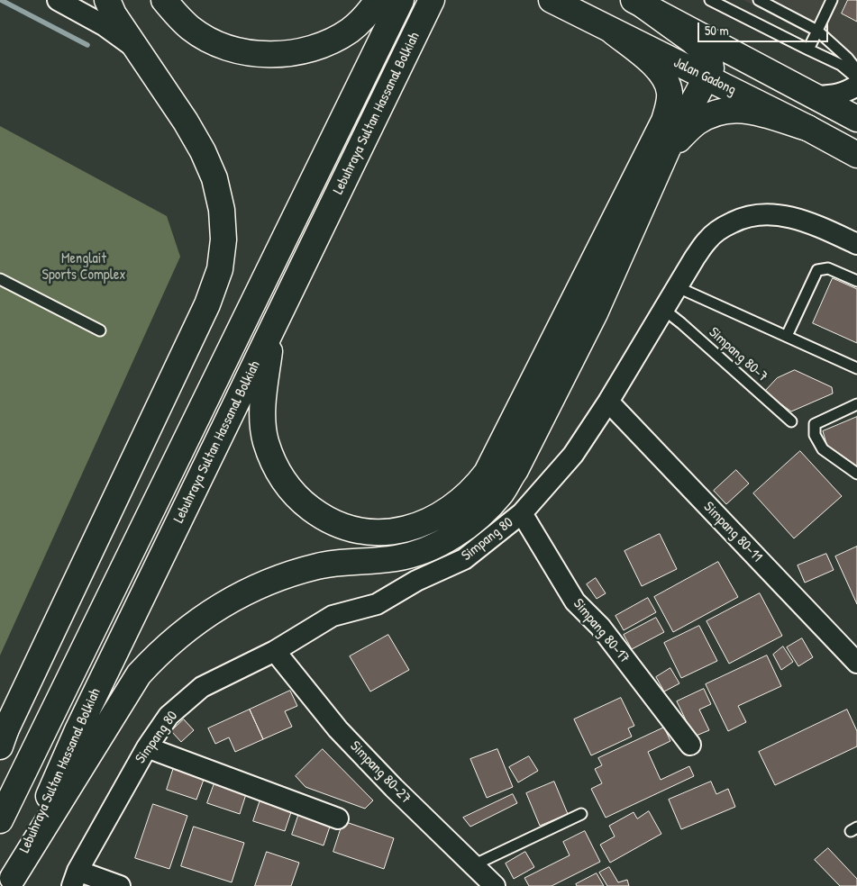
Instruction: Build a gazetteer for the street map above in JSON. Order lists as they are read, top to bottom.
{
  "streets": {
    "main road": ["Jalan Gadong", "Lebuhraya Sultan Hassanal Bolkiah"],
    "street": [
      "Simpang 80-11",
      "Simpang 80",
      "Simpang 80-17",
      "Simpang 80-27"
    ],
    "lane": ["Simpang 80-7"]
  },
  "crossings": [
    ["Simpang 80-7", "Simpang 80"],
    ["Simpang 80-11", "Simpang 80"],
    ["Simpang 80", "Simpang 80-17"],
    ["Simpang 80", "Simpang 80-27"]
  ],
  "parks": ["Menglait Sports Complex"],
  "scale_bar": "50 m"
}
